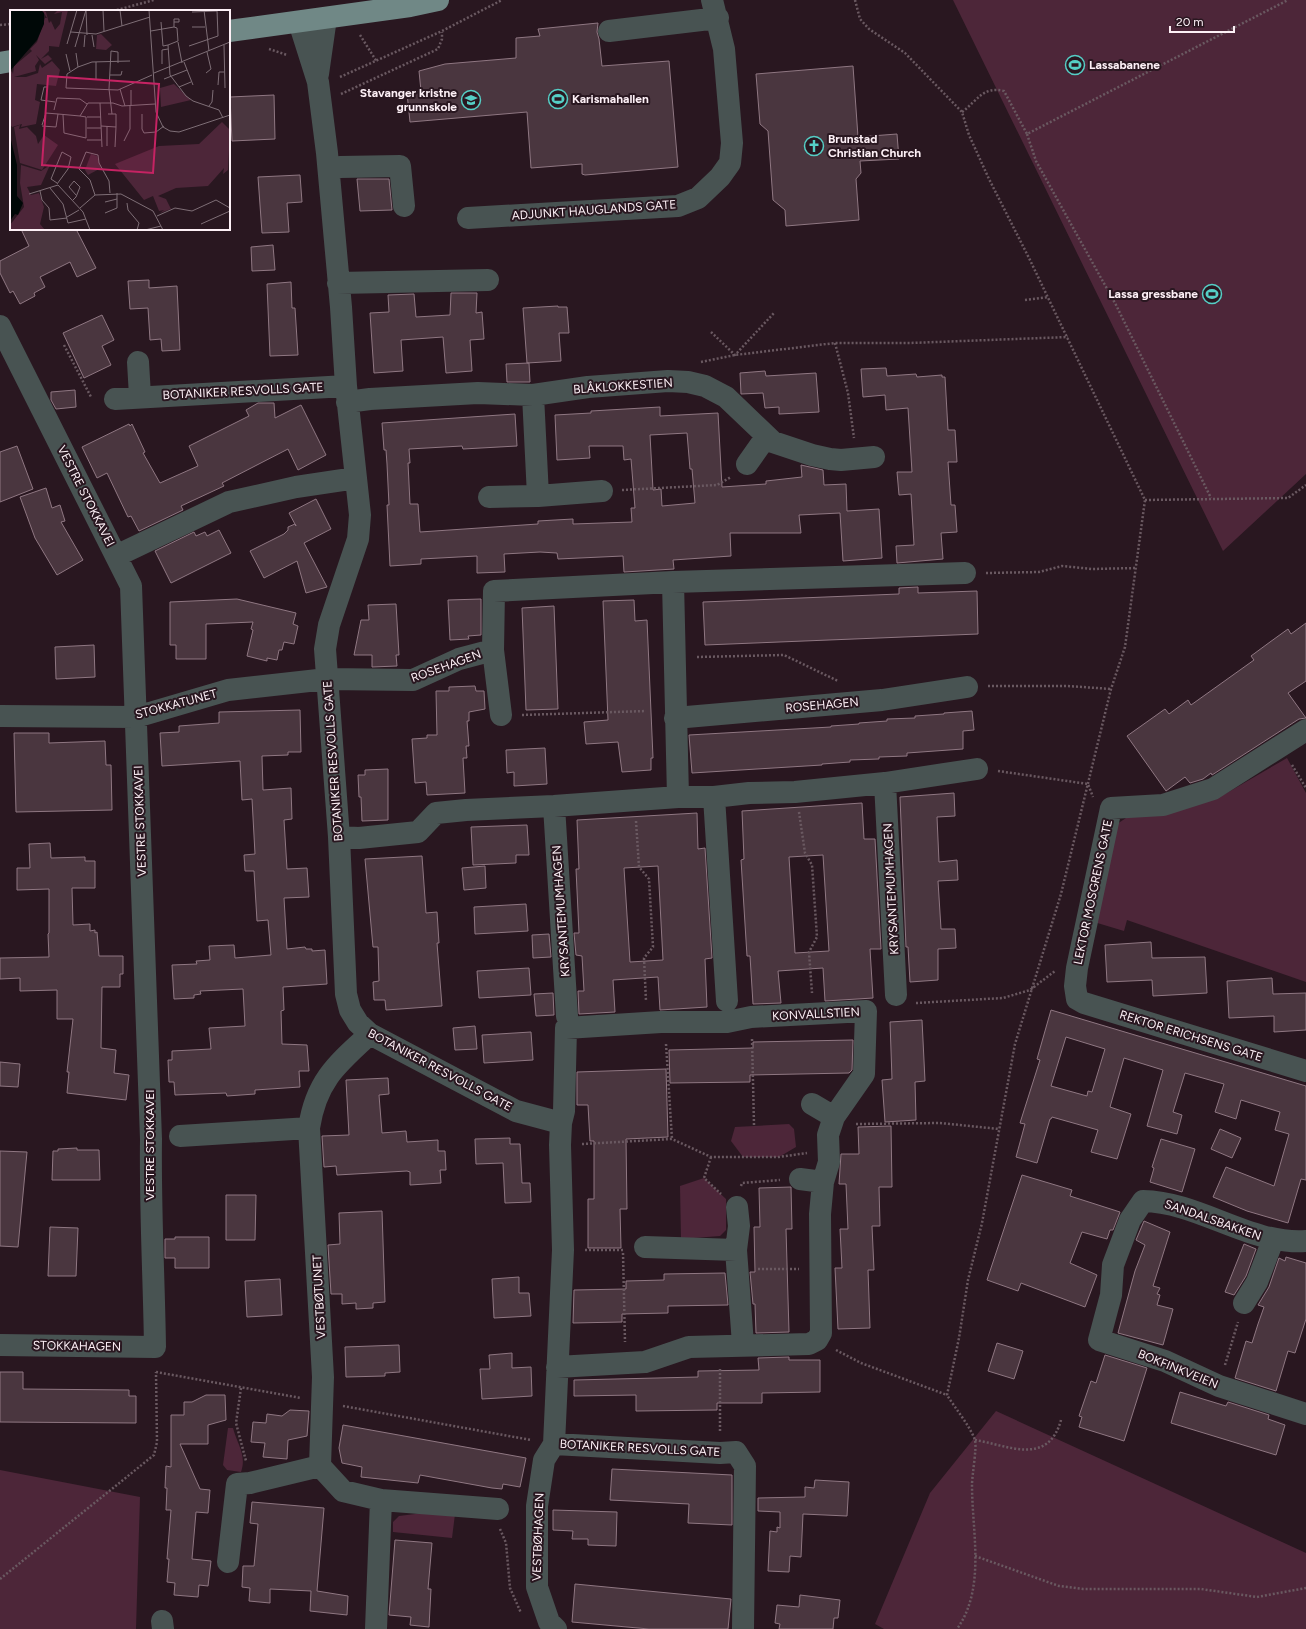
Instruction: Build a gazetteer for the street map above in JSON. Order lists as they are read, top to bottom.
{
  "streets": {
    "street": [
      "ADJUNKT HAUGLANDS GATE",
      "BLÅKLOKKESTIEN",
      "BOTANIKER RESVOLLS GATE",
      "VESTRE STOKKAVEI",
      "ROSEHAGEN",
      "STOKKATUNET",
      "KRYSANTEMUMHAGEN",
      "LEKTOR MOSGRENS GATE",
      "KONVALLSTIEN",
      "REKTOR ERICHSENS GATE",
      "SANDALSBAKKEN",
      "VESTBØTUNET",
      "STOKKAHAGEN",
      "BOKFINKVEIEN",
      "VESTBØHAGEN"
    ]
  },
  "crossings": [
    ["BLÅKLOKKESTIEN", "BOTANIKER RESVOLLS GATE"],
    ["BOTANIKER RESVOLLS GATE", "ROSEHAGEN"],
    ["BOTANIKER RESVOLLS GATE", "STOKKATUNET"],
    ["BOTANIKER RESVOLLS GATE", "KONVALLSTIEN"],
    ["BOTANIKER RESVOLLS GATE", "VESTBØTUNET"],
    ["BOTANIKER RESVOLLS GATE", "VESTBØHAGEN"],
    ["VESTRE STOKKAVEI", "STOKKATUNET"],
    ["VESTRE STOKKAVEI", "STOKKAHAGEN"],
    ["ROSEHAGEN", "STOKKATUNET"],
    ["LEKTOR MOSGRENS GATE", "REKTOR ERICHSENS GATE"],
    ["SANDALSBAKKEN", "BOKFINKVEIEN"]
  ],
  "places": {
    "sports": ["Lassabanene", "Karismahallen", "Lassa gressbane"],
    "school or university": ["Stavanger kristne grunnskole"],
    "church": ["Brunstad Christian Church"]
  },
  "scale_bar": "20 m"
}
